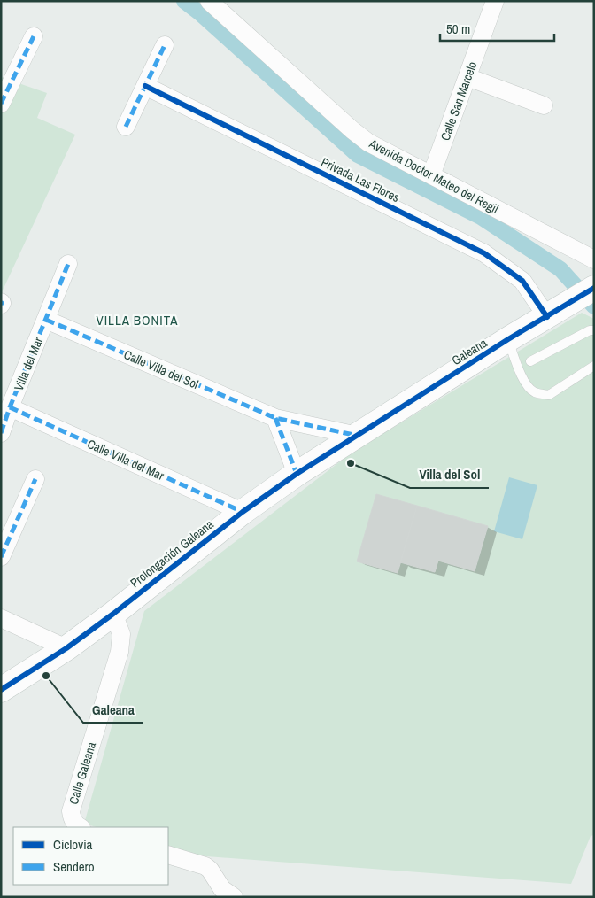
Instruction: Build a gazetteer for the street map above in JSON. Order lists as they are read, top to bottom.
{
  "streets": {
    "street": [
      "Calle San Marcelo",
      "Avenida Doctor Mateo del Regil",
      "Privada Las Flores",
      "Galeana",
      "Villa del Mar",
      "Calle Villa del Sol",
      "Calle Villa del Mar",
      "Prolongación Galeana",
      "Calle Galeana"
    ]
  },
  "crossings": [
    ["Calle San Marcelo", "Avenida Doctor Mateo del Regil"],
    ["Privada Las Flores", "Galeana"],
    ["Galeana", "Calle Villa del Sol"],
    ["Galeana", "Prolongación Galeana"],
    ["Villa del Mar", "Calle Villa del Sol"],
    ["Villa del Mar", "Calle Villa del Mar"],
    ["Calle Villa del Sol", "Prolongación Galeana"],
    ["Calle Villa del Mar", "Prolongación Galeana"],
    ["Prolongación Galeana", "Calle Galeana"]
  ],
  "districts": ["VILLA BONITA"],
  "places": ["Villa del Sol", "Galeana"],
  "legend": ["Ciclovía", "Sendero"],
  "scale_bar": "50 m"
}
